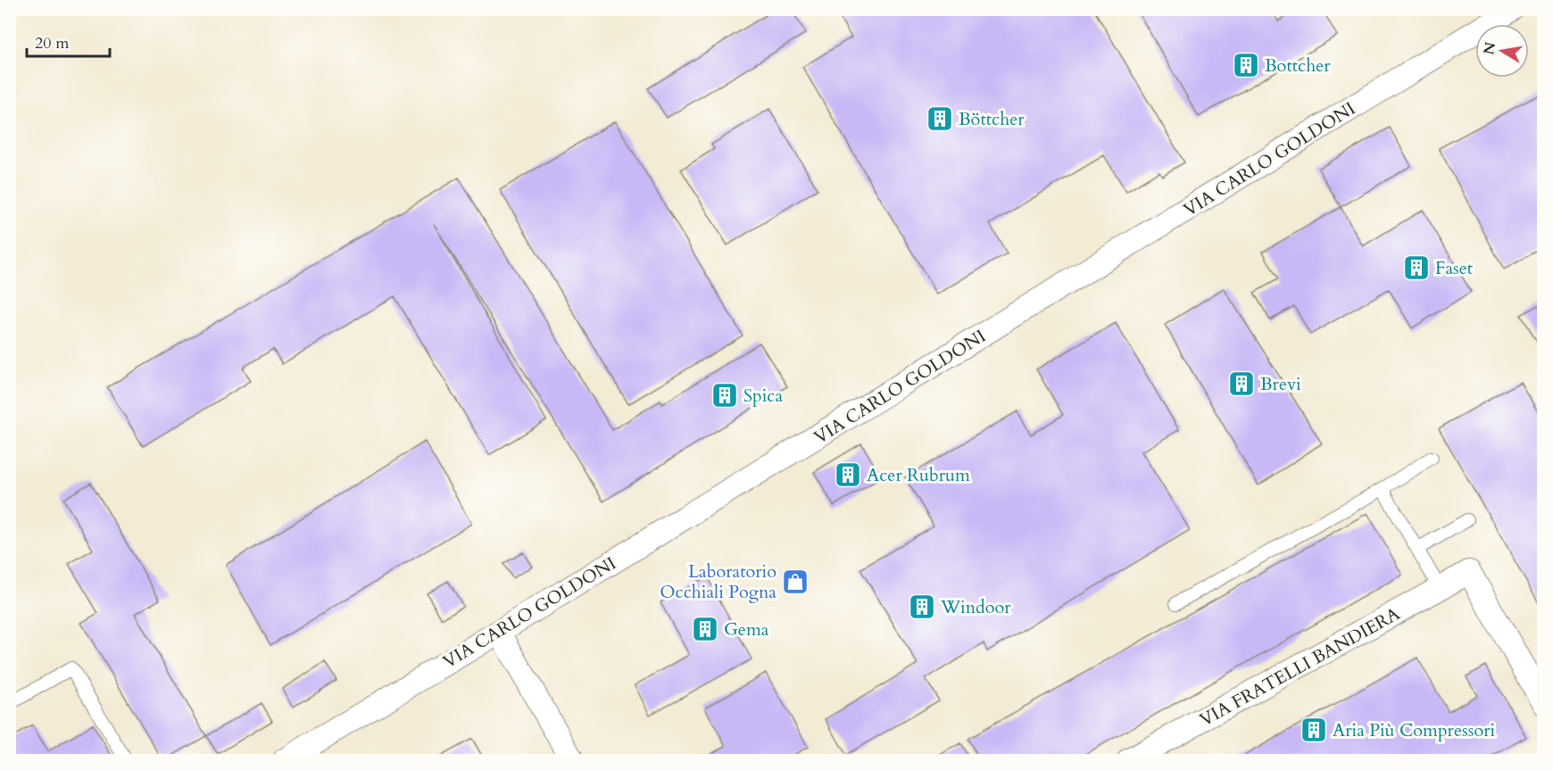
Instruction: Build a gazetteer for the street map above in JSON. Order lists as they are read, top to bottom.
{
  "streets": {
    "street": ["VIA CARLO GOLDONI", "VIA FRATELLI BANDIERA"]
  },
  "places": {
    "building": [
      "Bottcher",
      "Böttcher",
      "Faset",
      "Brevi",
      "Spica",
      "Acer Rubrum",
      "Windoor",
      "Gema",
      "Aria Più Compressori"
    ],
    "shop": ["Laboratorio Occhiali Pogna"]
  },
  "scale_bar": "20 m",
  "north": "left"
}
